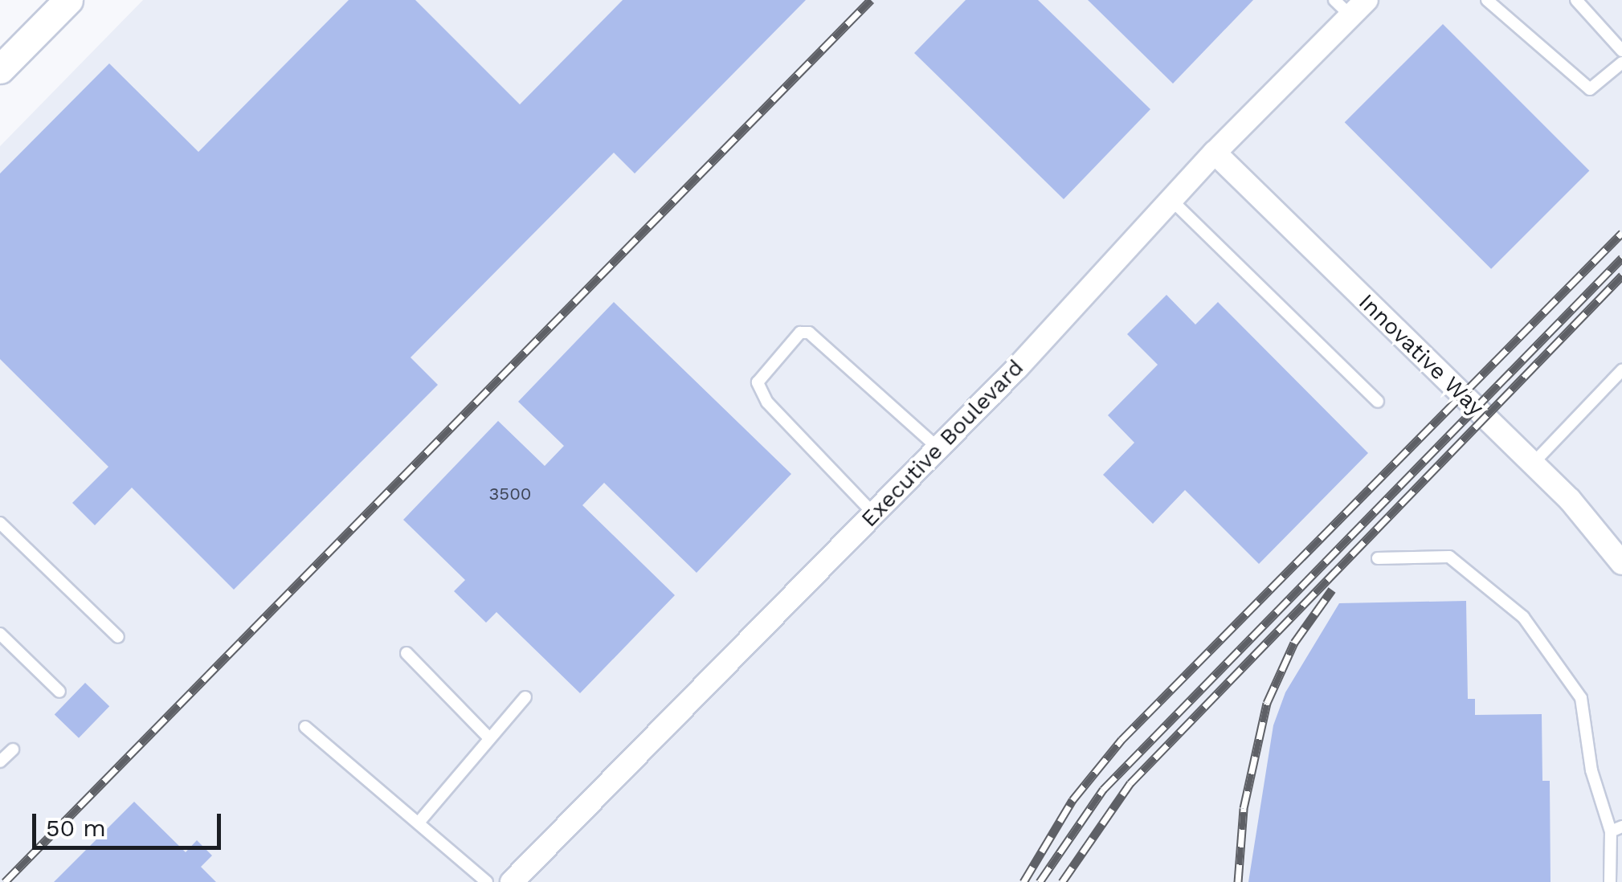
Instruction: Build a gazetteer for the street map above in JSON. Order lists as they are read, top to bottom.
{
  "streets": {
    "street": ["Innovative Way", "Executive Boulevard"]
  },
  "crossings": [
    ["Innovative Way", "Executive Boulevard"]
  ],
  "house_numbers": ["3500"],
  "scale_bar": "50 m"
}
